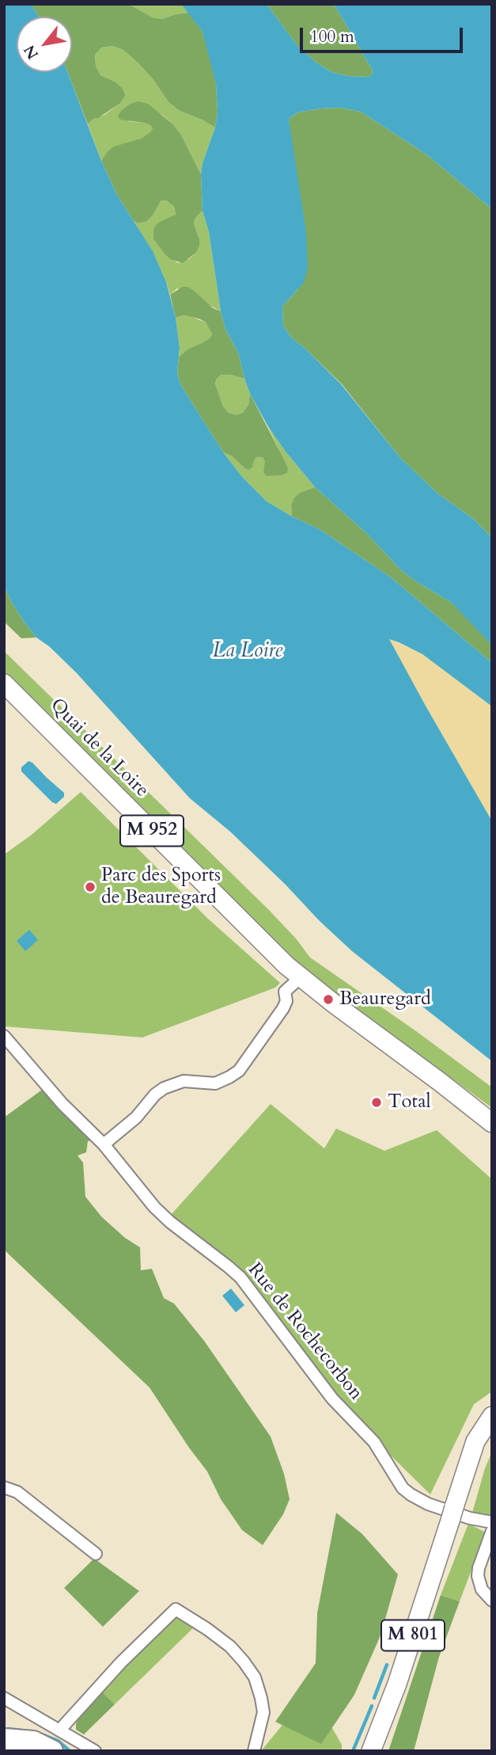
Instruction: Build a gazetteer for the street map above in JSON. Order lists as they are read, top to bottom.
{
  "streets": {
    "main road": ["Quai de la Loire", "M 952", "M 801"],
    "street": ["Rue de Rochecorbon"]
  },
  "water": ["La Loire"],
  "places": ["Parc des Sports de Beauregard", "Beauregard", "Total"],
  "scale_bar": "100 m",
  "north": "bottom left"
}
